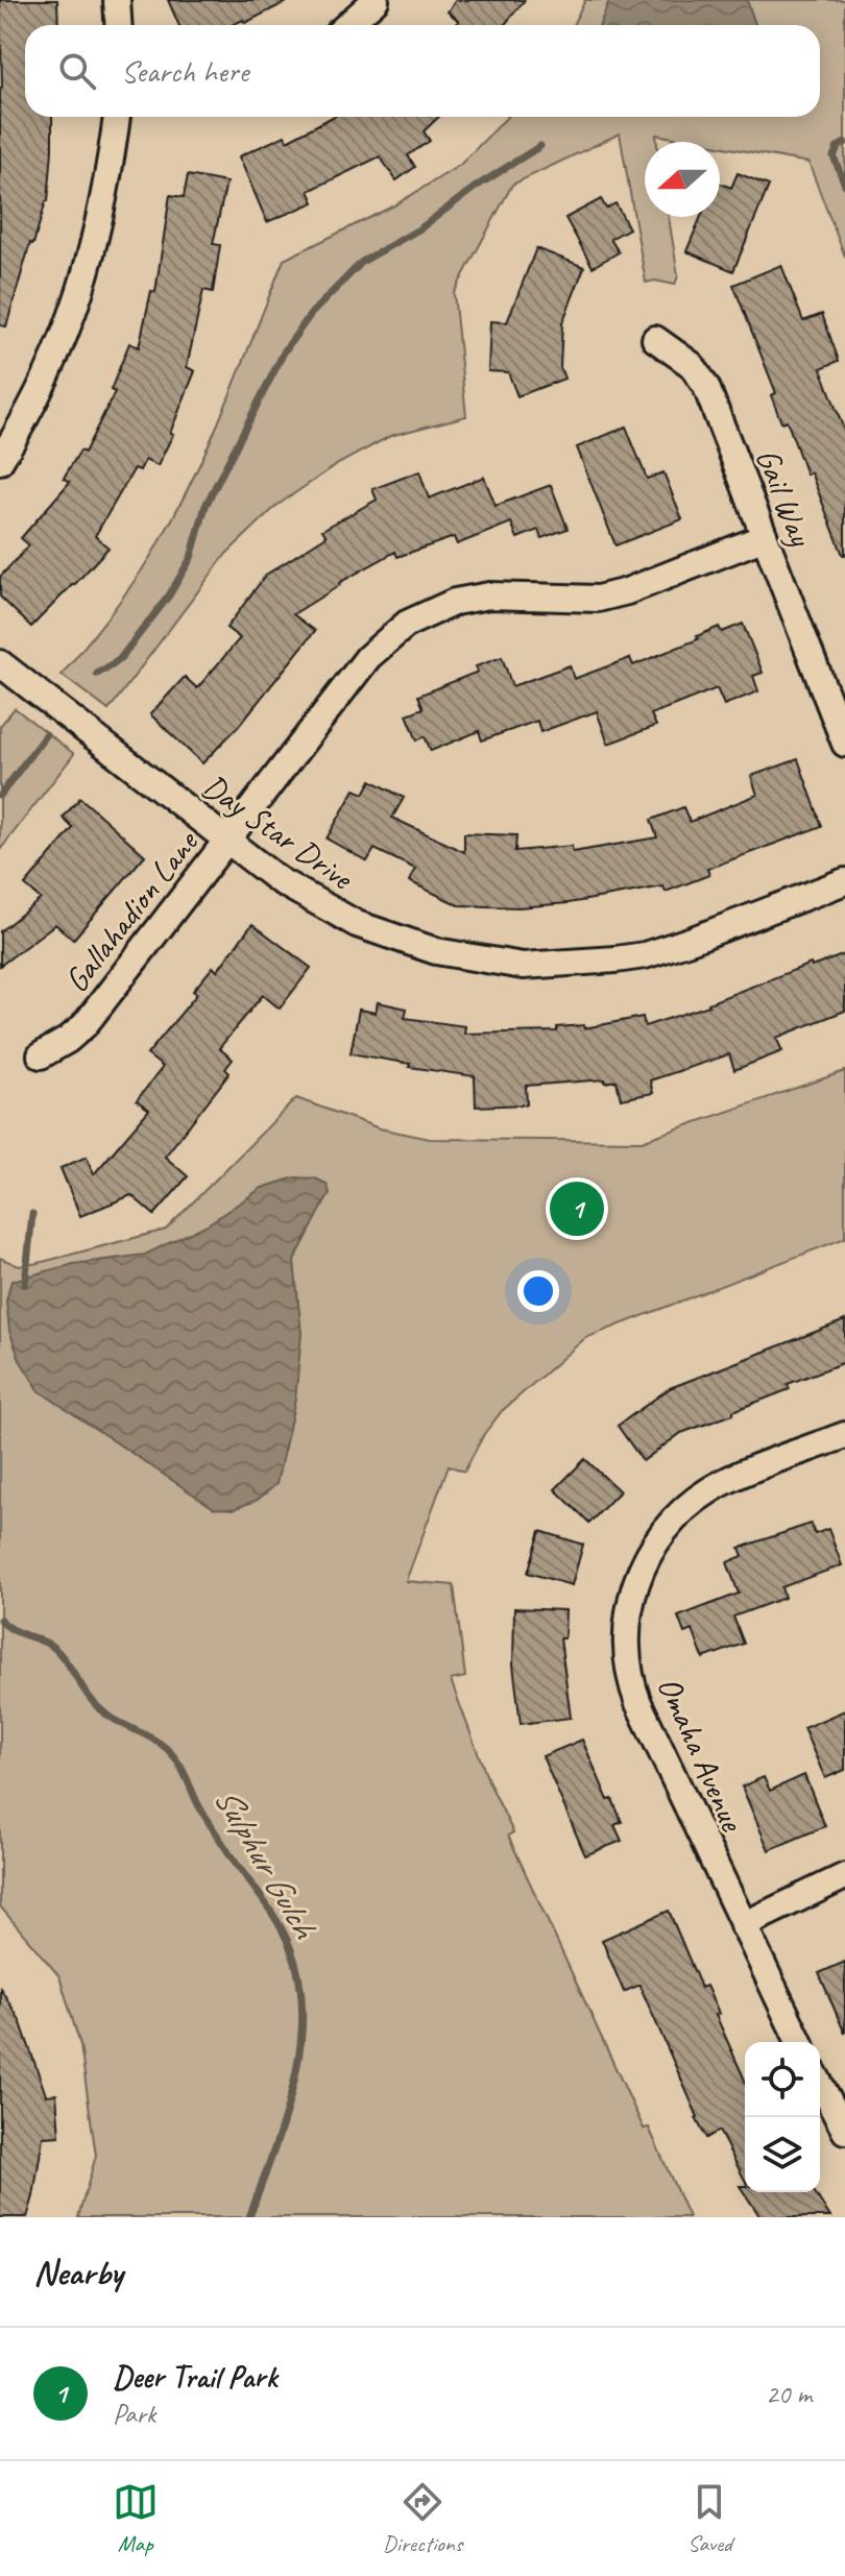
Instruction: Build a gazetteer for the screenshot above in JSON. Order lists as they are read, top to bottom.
{
  "streets": {
    "street": [
      "Gail Way",
      "Day Star Drive",
      "Gallahadion Lane",
      "Omaha Avenue"
    ]
  },
  "crossings": [
    ["Gail Way", "Gallahadion Lane"],
    ["Day Star Drive", "Gallahadion Lane"]
  ],
  "water": ["Sulphur Gulch"],
  "north": "left",
  "page": {
    "search": "Search here",
    "pins": "1",
    "heading": "Nearby",
    "list": [
      {
        "mark": "1",
        "name": "Deer Trail Park",
        "note": "Park",
        "value": "20 m"
      }
    ],
    "nav": ["Map", "Directions", "Saved"]
  }
}
